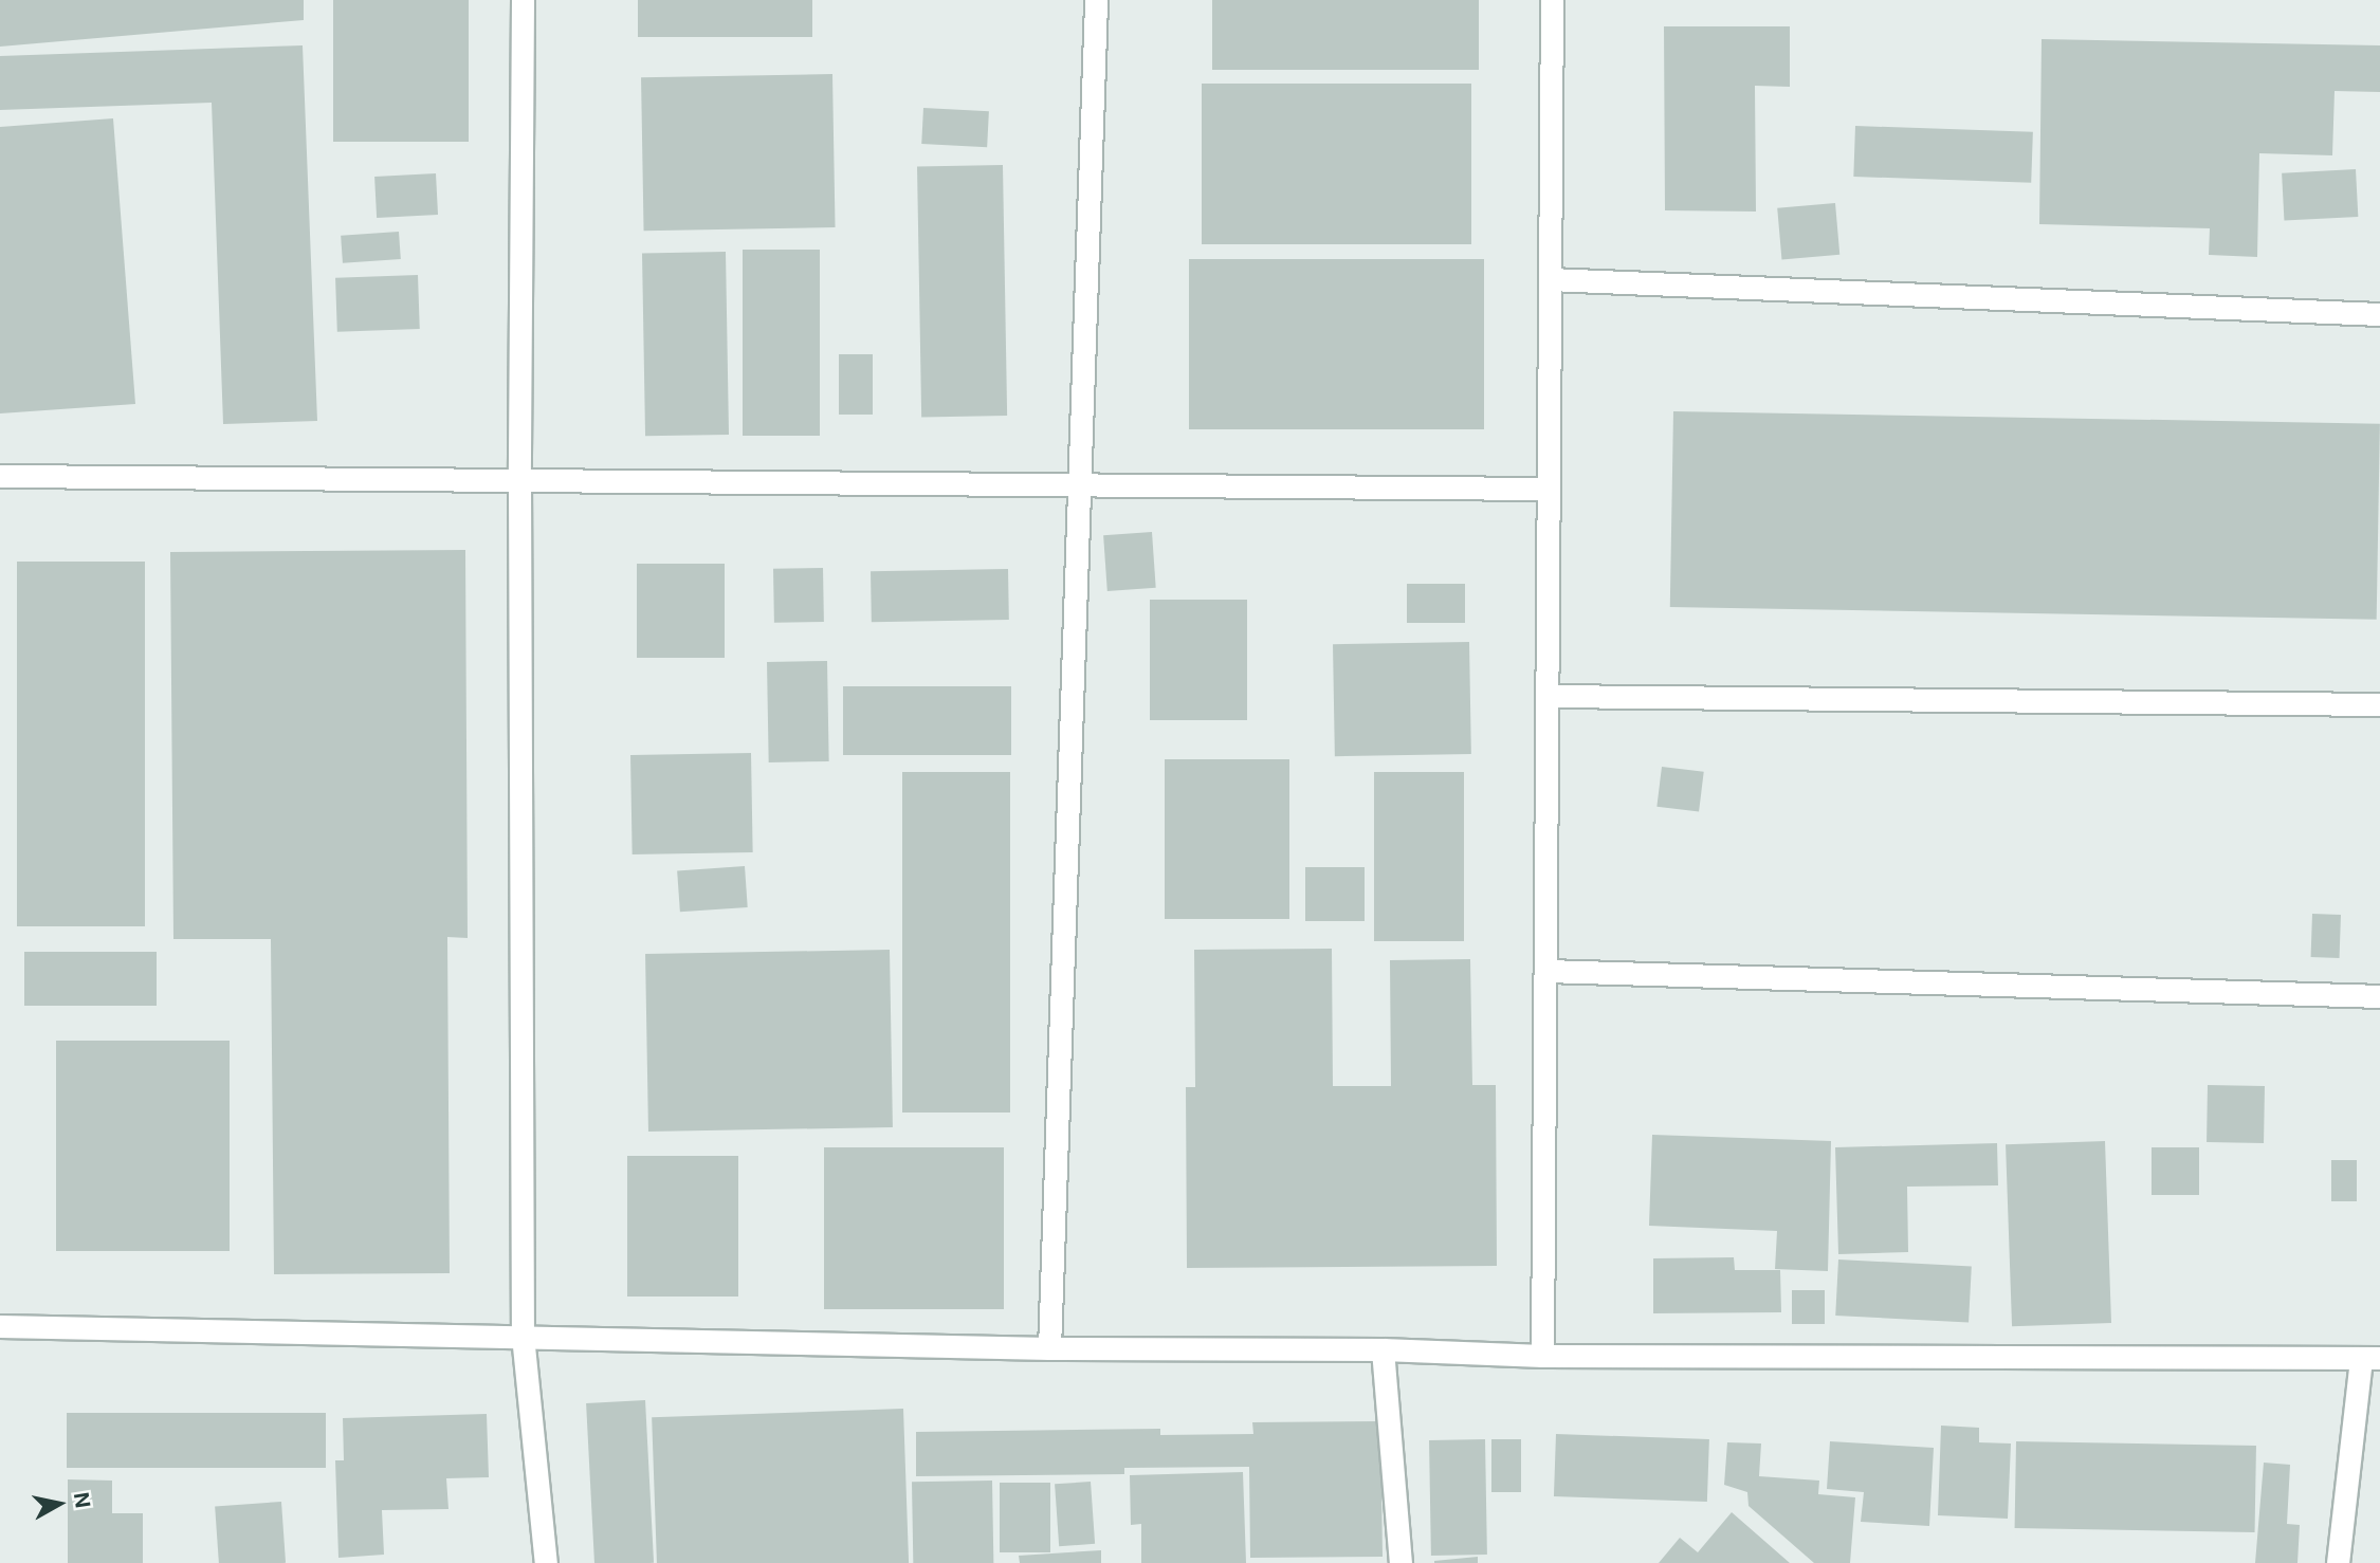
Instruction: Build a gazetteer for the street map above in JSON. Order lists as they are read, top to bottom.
{
  "north": "right"
}
